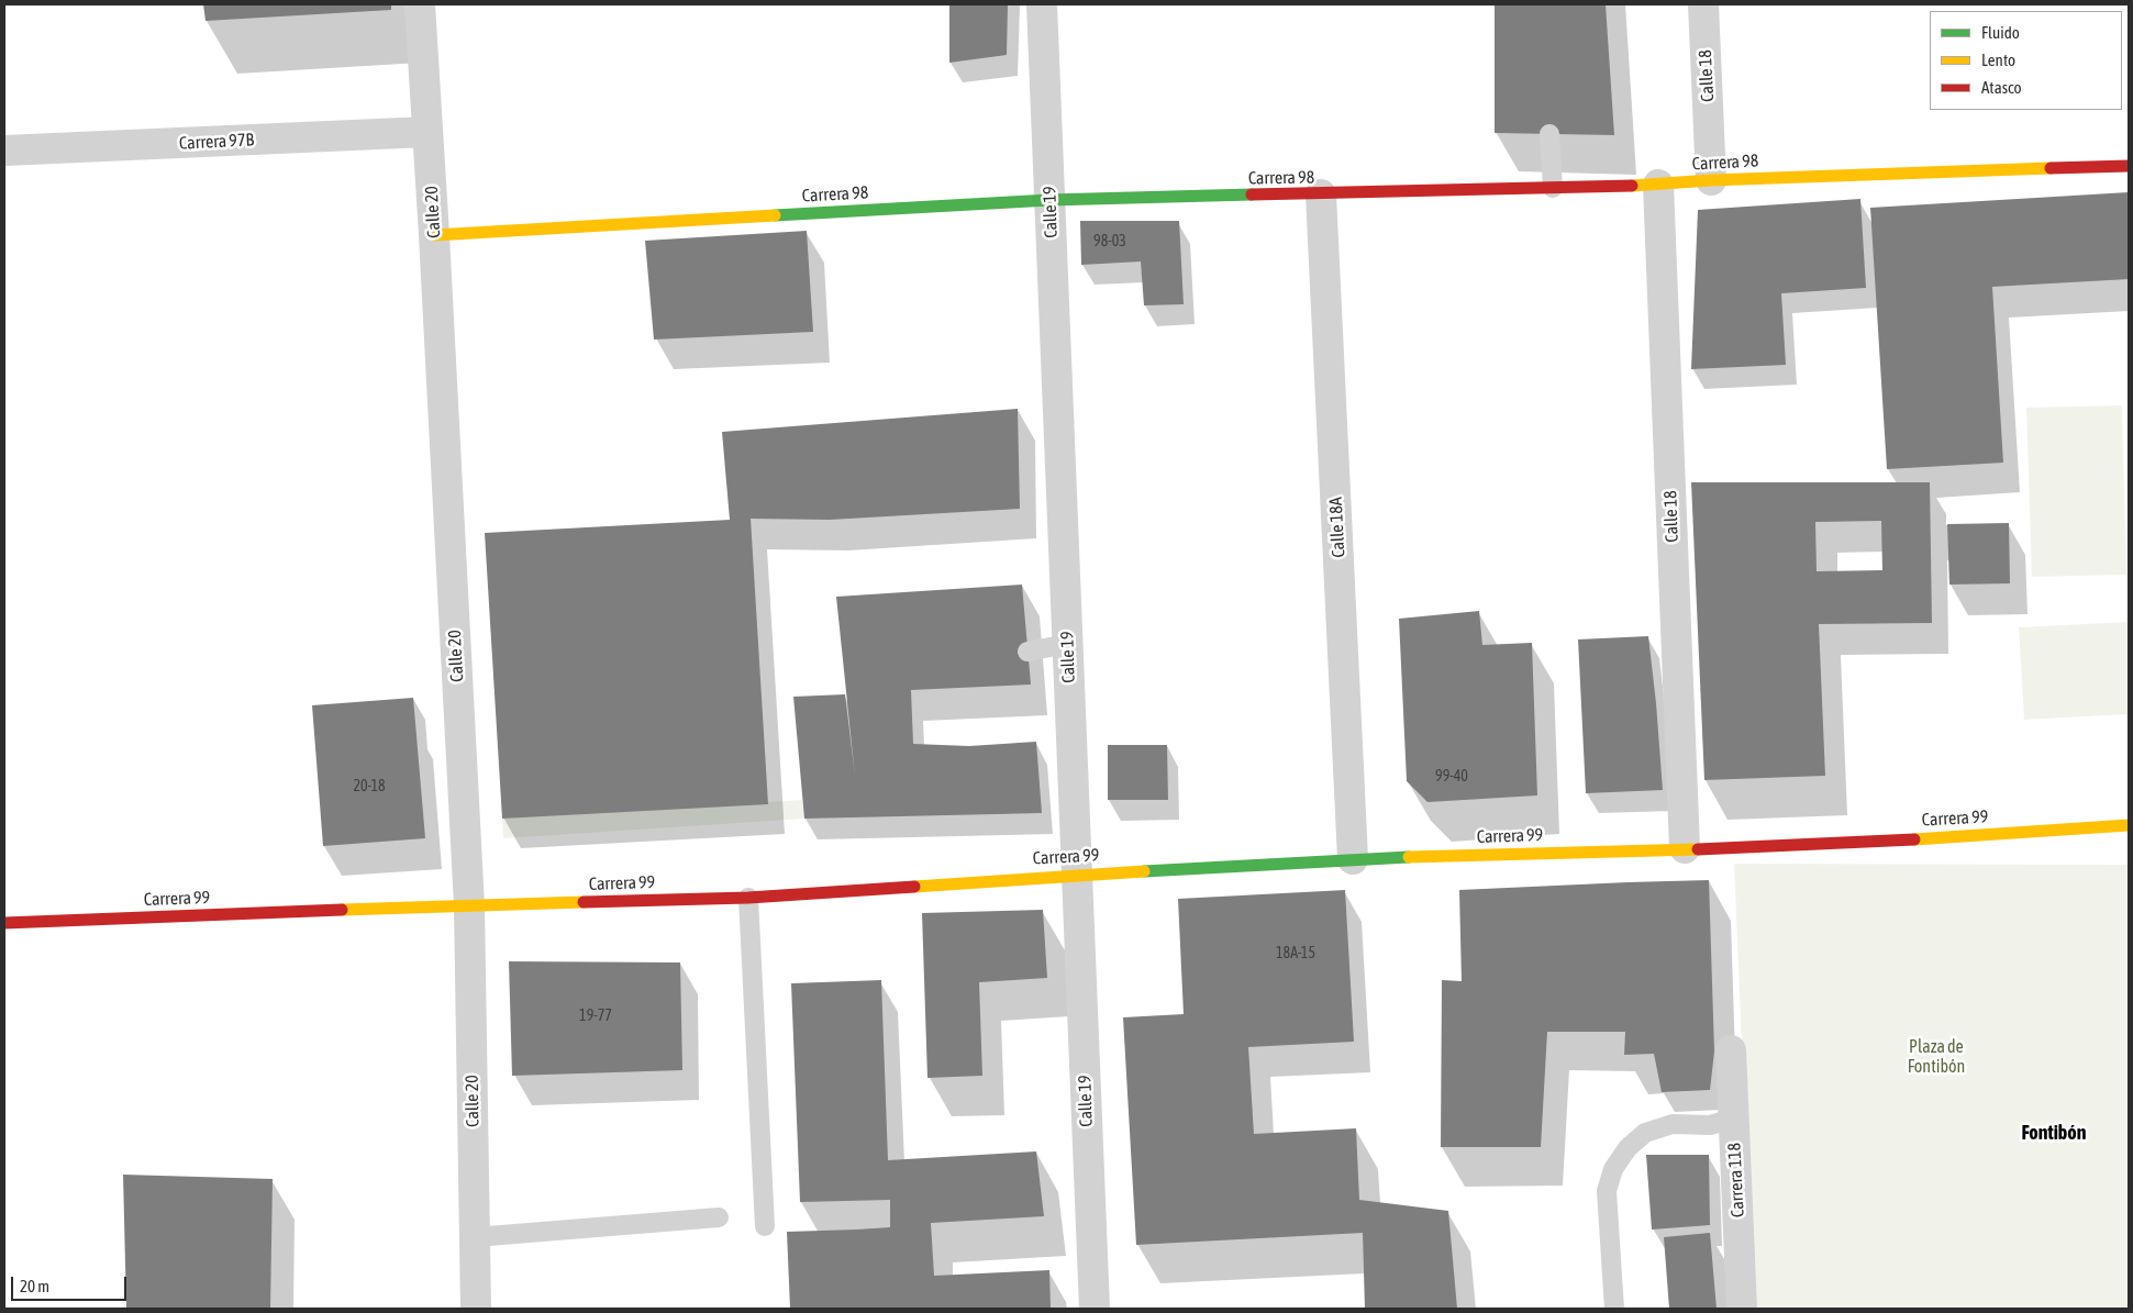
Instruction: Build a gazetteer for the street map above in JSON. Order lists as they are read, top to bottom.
{
  "streets": {
    "main road": ["Carrera 98", "Carrera 99"],
    "street": [
      "Calle 18",
      "Carrera 97B",
      "Calle 20",
      "Calle 19",
      "Calle 18A",
      "Carrera 118"
    ]
  },
  "crossings": [
    ["Calle 18", "Carrera 98"],
    ["Calle 18", "Carrera 99"],
    ["Carrera 97B", "Calle 20"],
    ["Carrera 98", "Calle 20"],
    ["Carrera 98", "Calle 19"],
    ["Carrera 98", "Calle 18A"],
    ["Calle 20", "Carrera 99"],
    ["Calle 19", "Carrera 99"],
    ["Calle 18A", "Carrera 99"]
  ],
  "districts": ["Fontibón"],
  "parks": ["Plaza de Fontibón"],
  "house_numbers": [
    "98-03",
    "99-40",
    "20-18",
    "18A-15",
    "19-77"
  ],
  "legend": ["Fluido", "Lento", "Atasco"],
  "scale_bar": "20 m"
}
